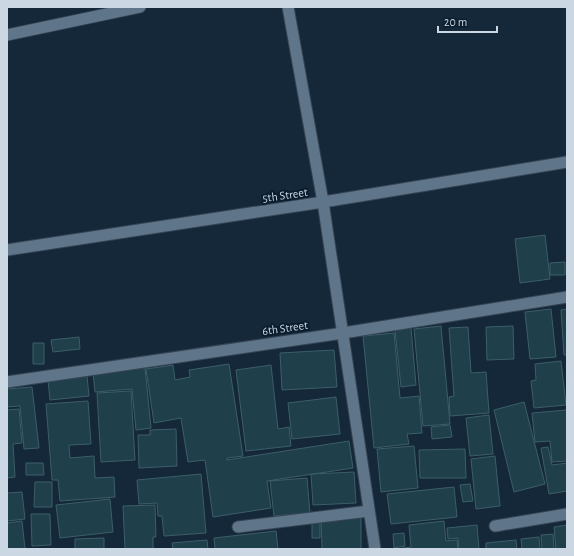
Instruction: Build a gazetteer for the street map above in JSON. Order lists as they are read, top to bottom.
{
  "streets": {
    "street": ["5th Street", "6th Street"]
  },
  "scale_bar": "20 m"
}
